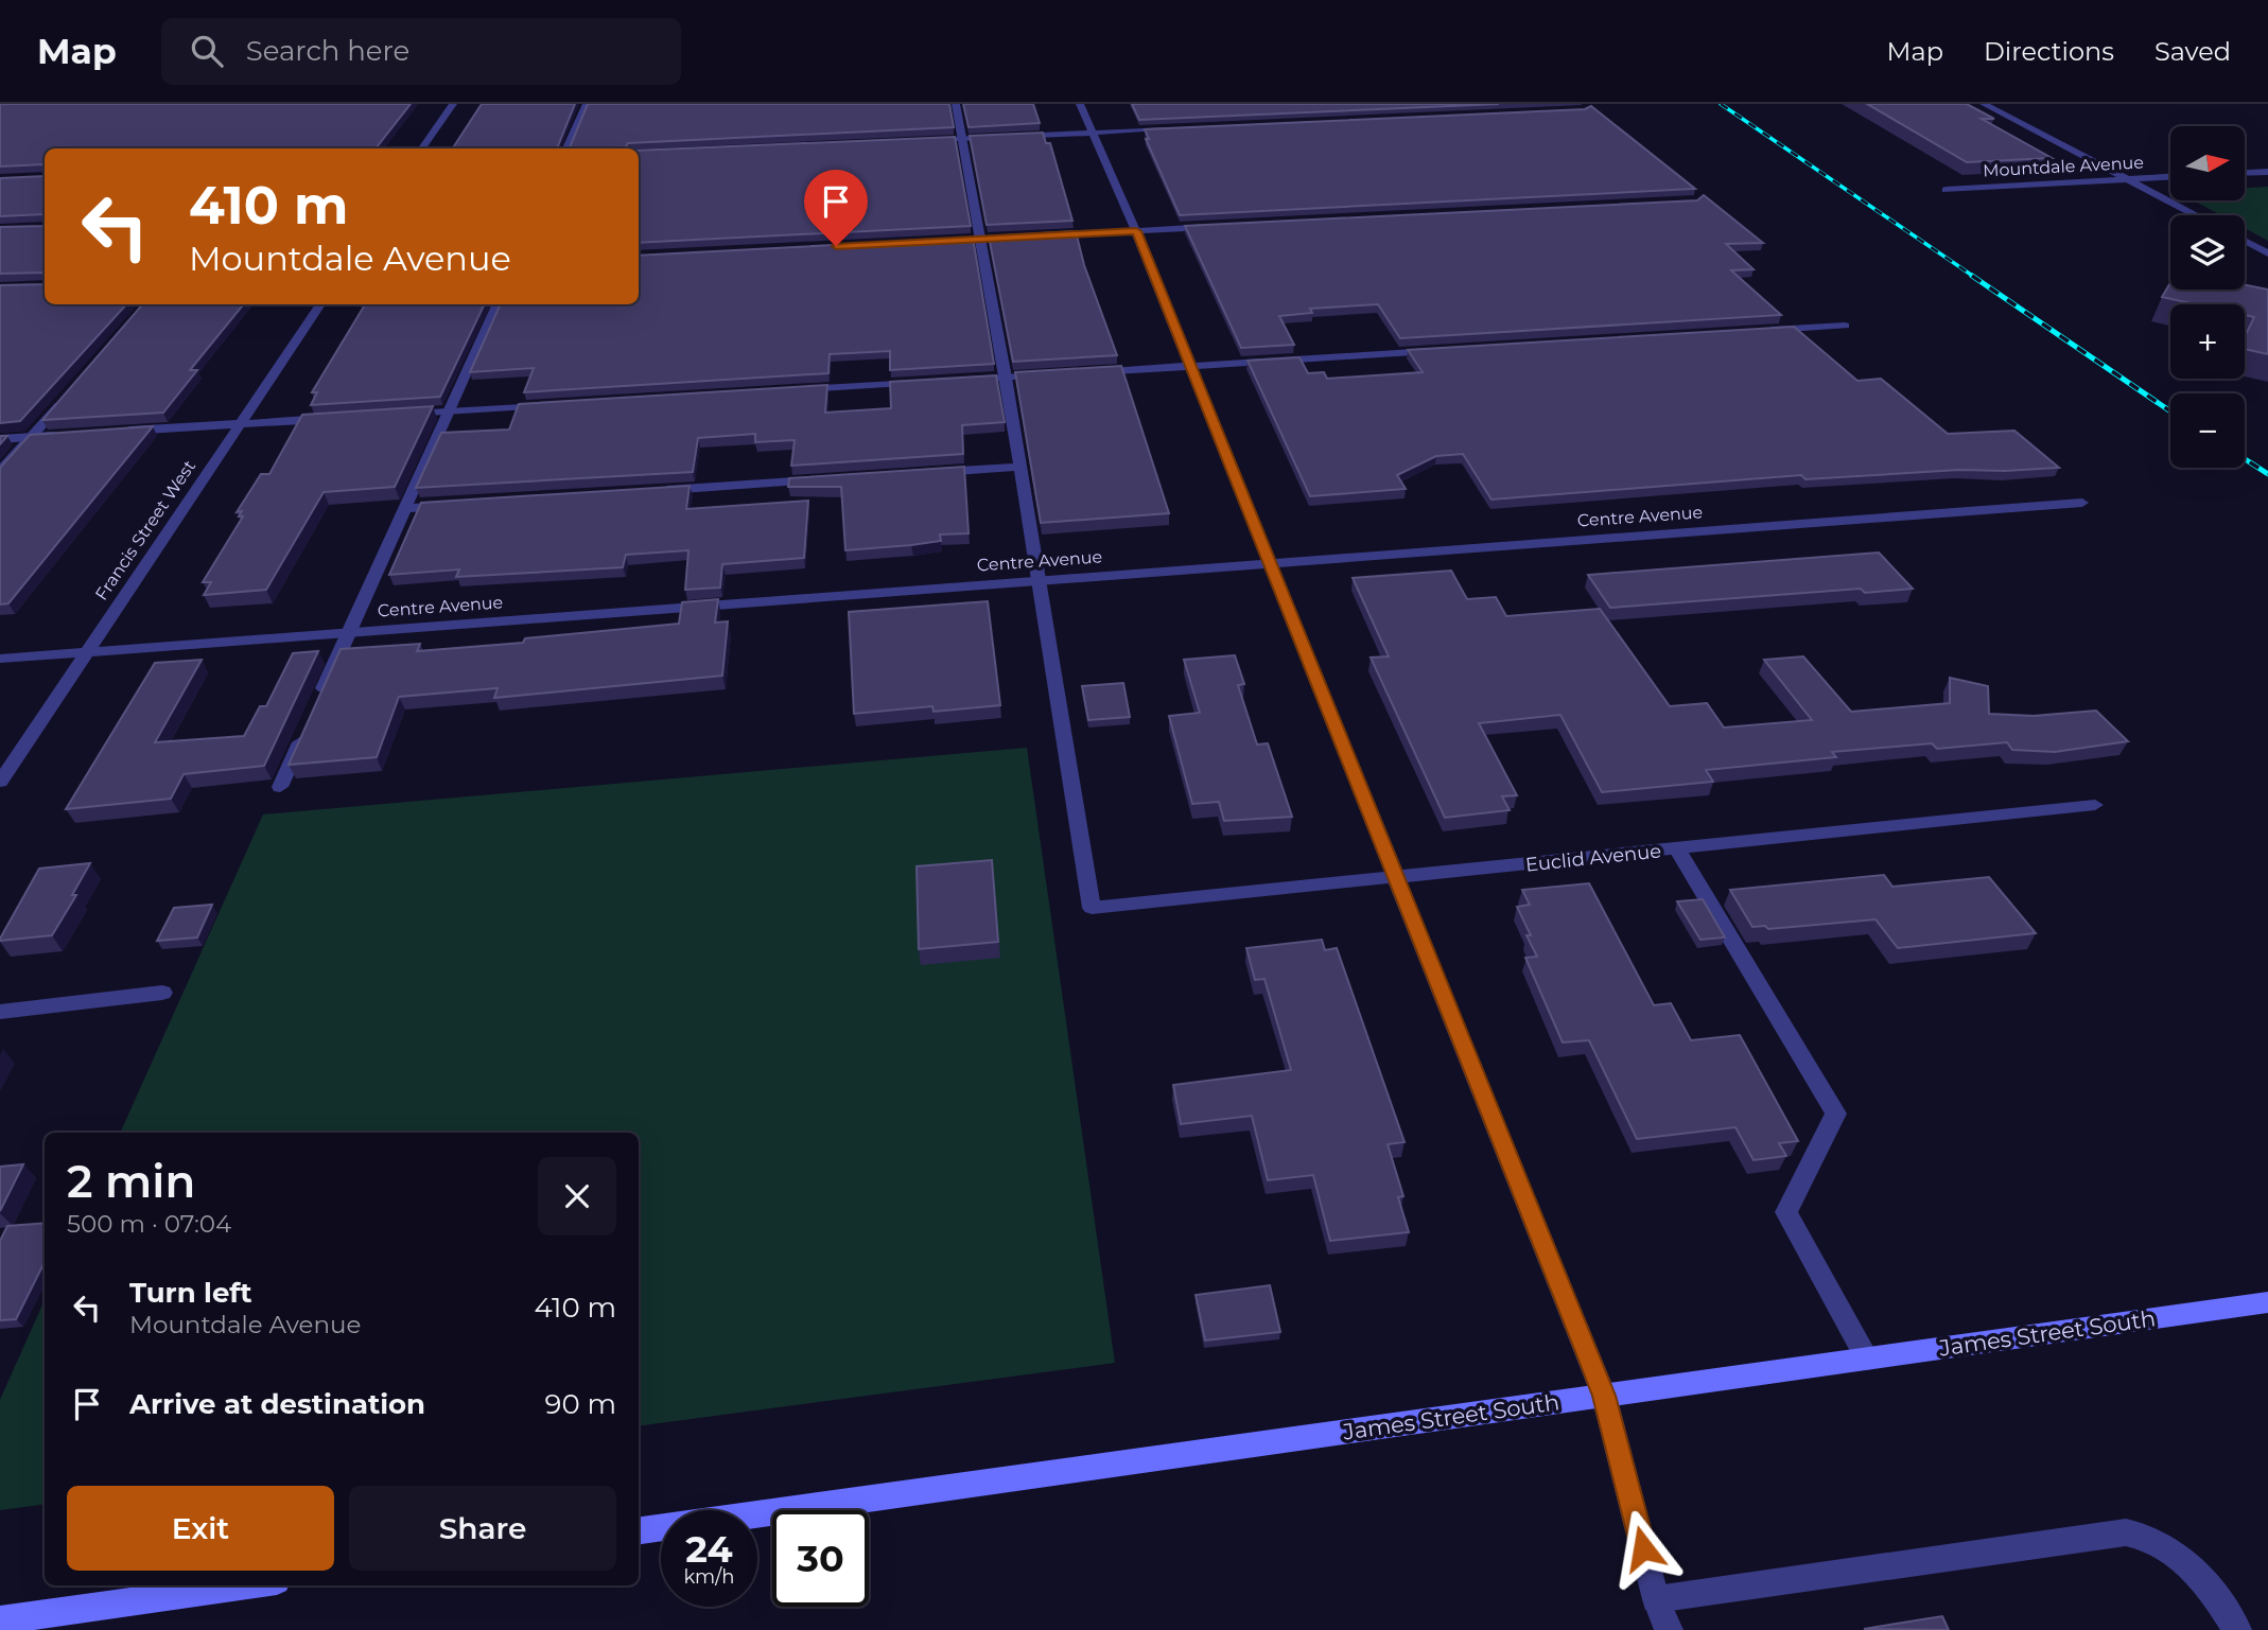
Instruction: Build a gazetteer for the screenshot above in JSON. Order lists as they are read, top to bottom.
{
  "streets": {
    "street": [
      "Mountdale Avenue",
      "Centre Avenue",
      "Francis Street West",
      "Euclid Avenue",
      "James Street South"
    ]
  },
  "crossings": [
    ["Centre Avenue", "Francis Street West"],
    ["Centre Avenue", "Euclid Avenue"]
  ],
  "north": "right",
  "page": {
    "header": "Map",
    "search": "Search here",
    "nav": ["Map", "Directions", "Saved"],
    "map_buttons": ["+", "−"],
    "turn": ["410 m", "Mountdale Avenue"],
    "heading": ["2 min", "500 m · 07:04"],
    "list": [
      {
        "name": "Turn left",
        "note": "Mountdale Avenue",
        "value": "410 m"
      },
      {
        "name": "Arrive at destination",
        "value": "90 m"
      }
    ],
    "buttons": ["Exit", "Share"],
    "speed": "24 km/h",
    "limit": "30"
  }
}
